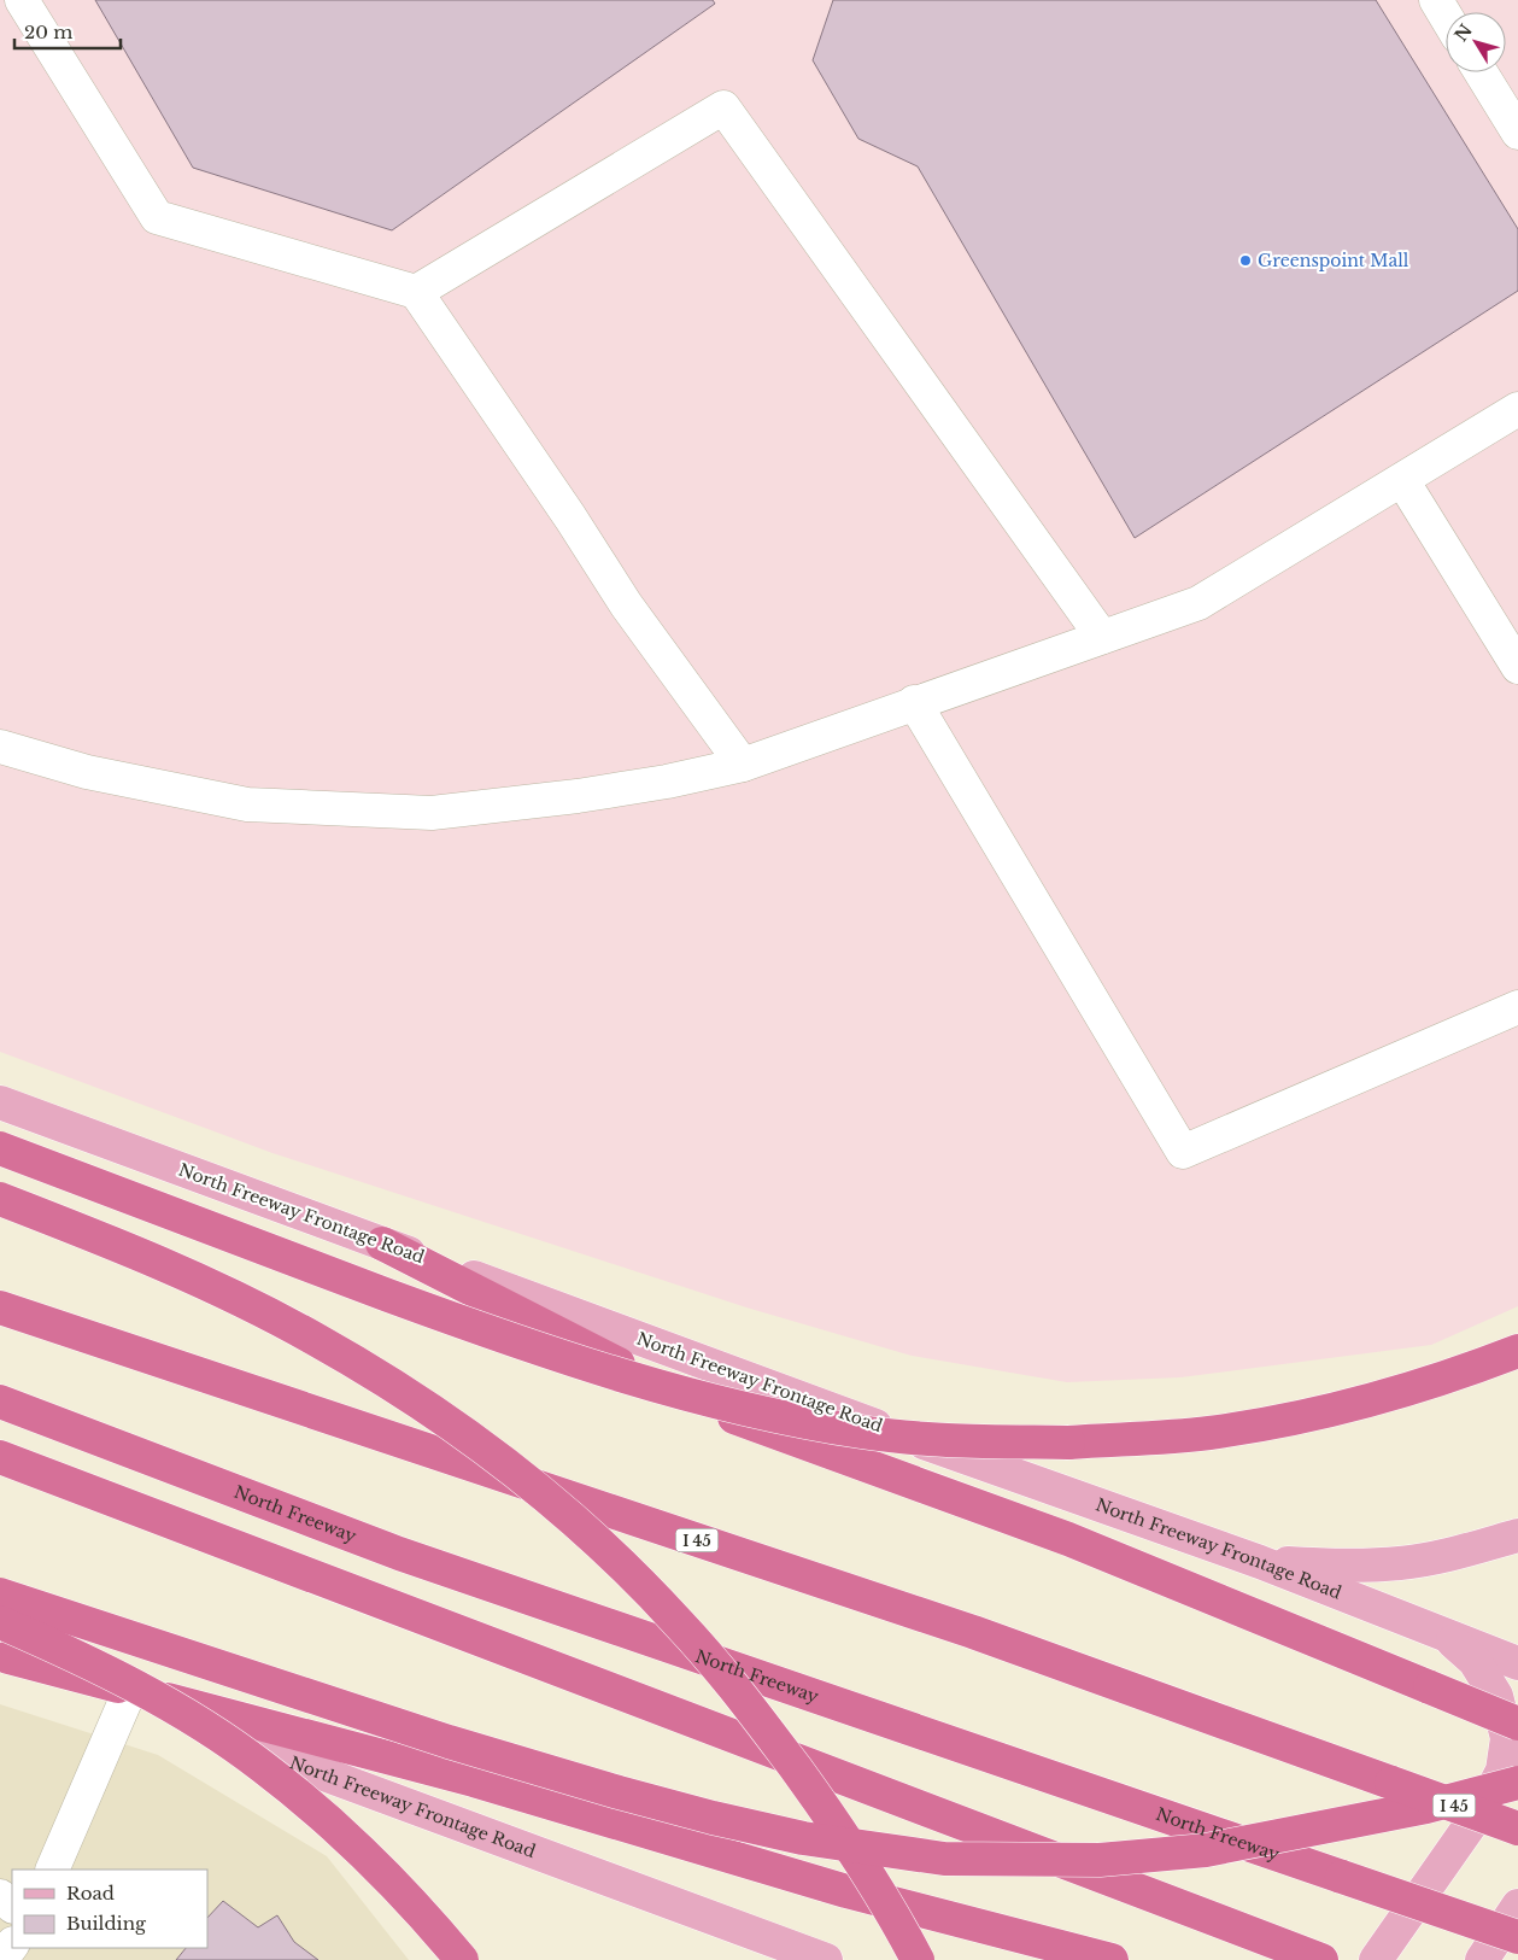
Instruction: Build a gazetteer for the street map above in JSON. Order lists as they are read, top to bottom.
{
  "streets": {
    "highway": ["North Freeway", "I 45"],
    "main road": ["North Freeway Frontage Road"]
  },
  "places": ["Greenspoint Mall"],
  "legend": ["Road", "Building"],
  "scale_bar": "20 m",
  "north": "top left"
}
